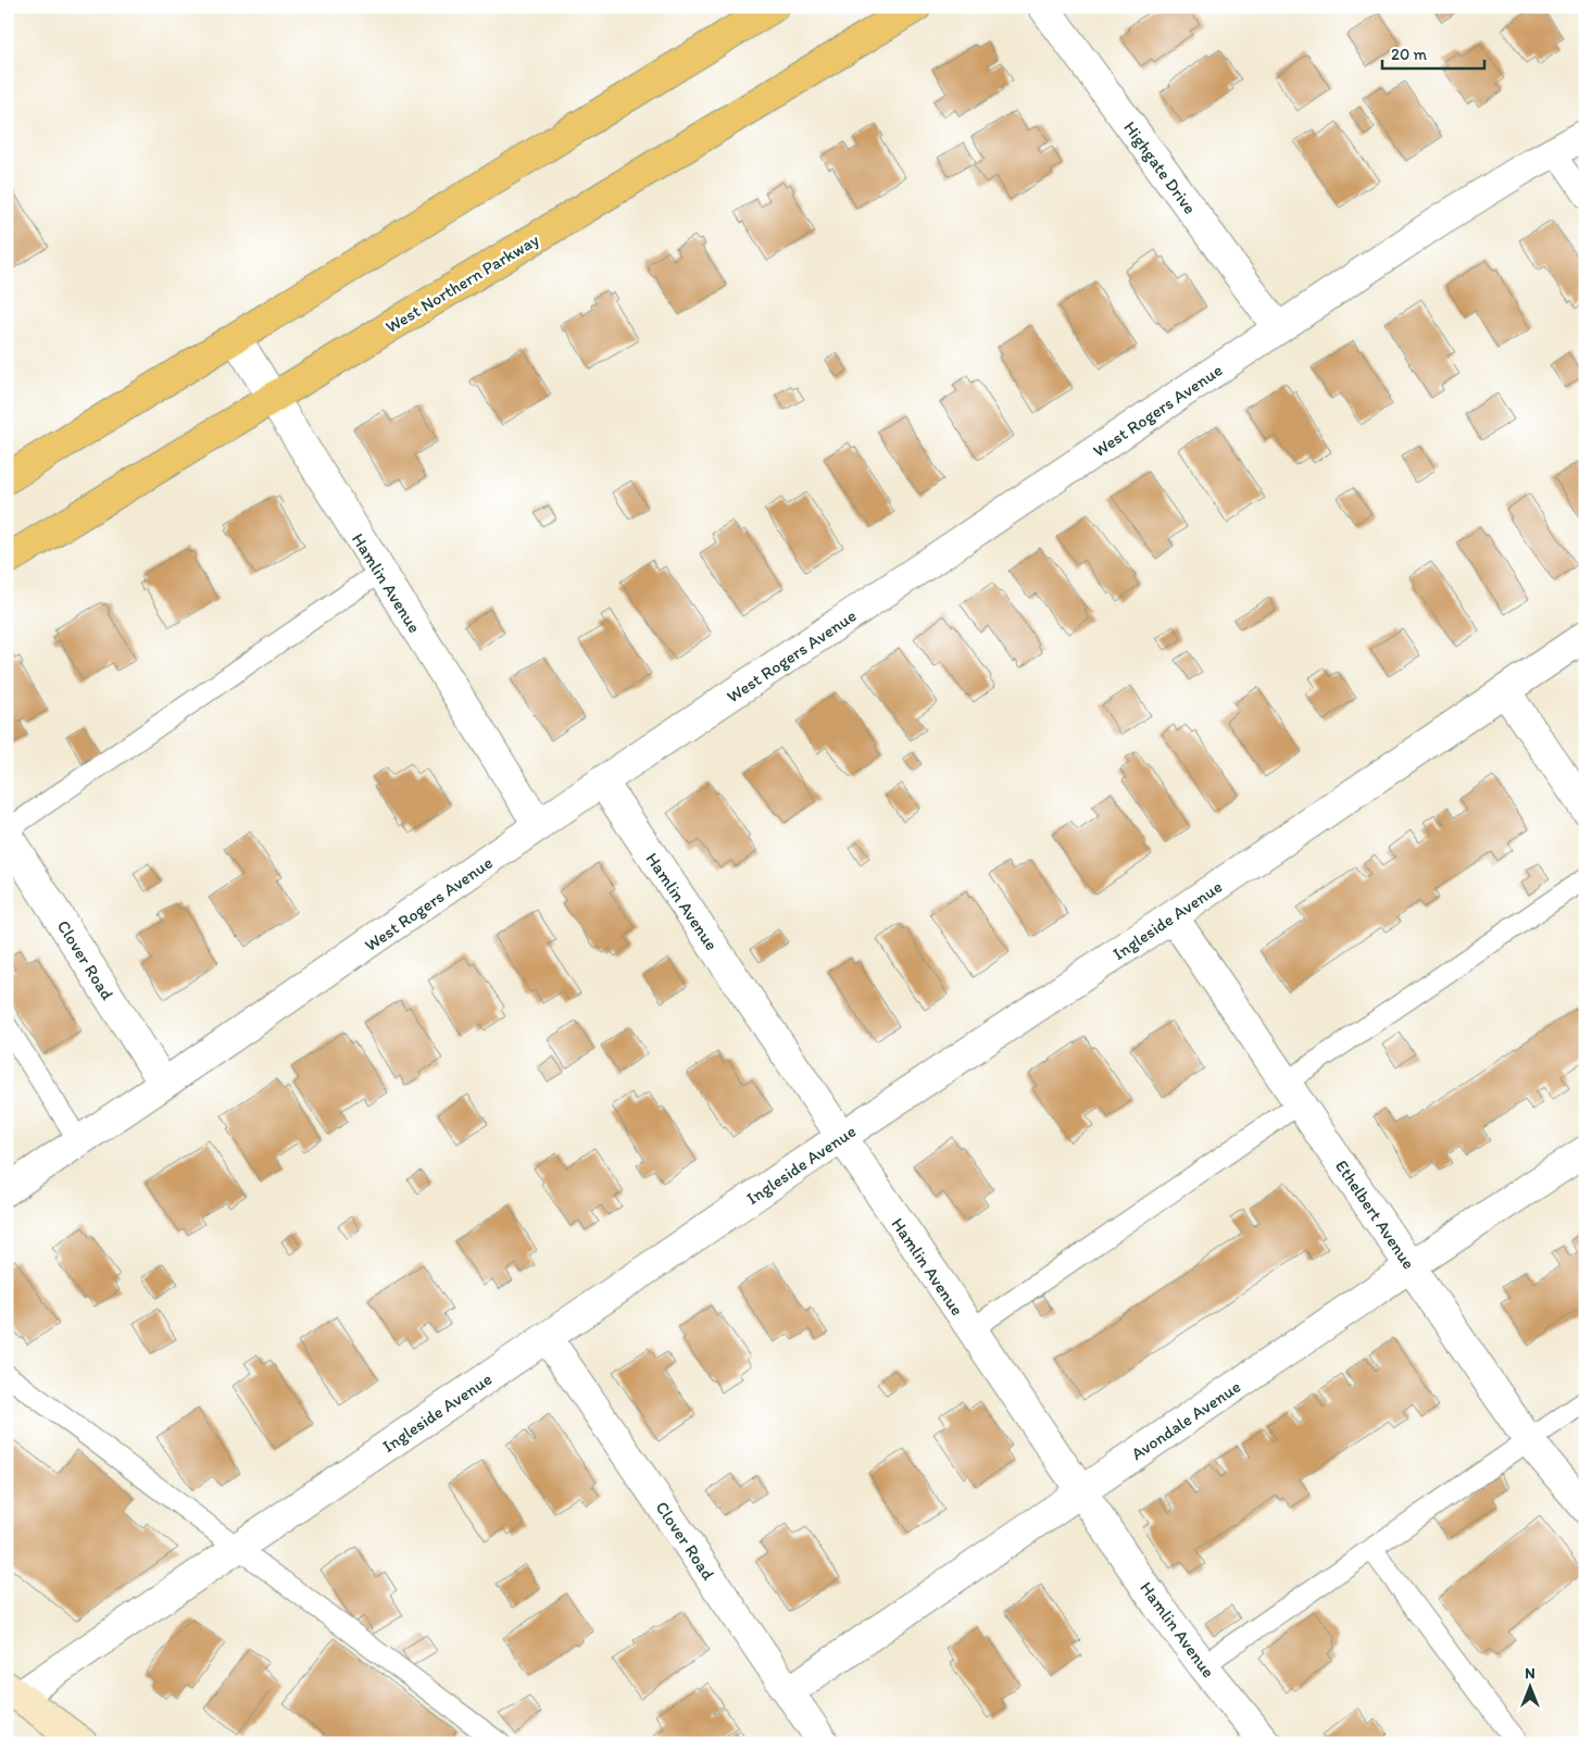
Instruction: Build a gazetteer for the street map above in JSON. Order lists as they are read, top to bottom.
{
  "streets": {
    "main road": ["West Northern Parkway"],
    "street": [
      "Highgate Drive",
      "West Rogers Avenue",
      "Hamlin Avenue",
      "Ingleside Avenue",
      "Clover Road",
      "Ethelbert Avenue",
      "Avondale Avenue"
    ]
  },
  "crossings": [
    ["Highgate Drive", "West Rogers Avenue"],
    ["West Northern Parkway", "Hamlin Avenue"],
    ["West Rogers Avenue", "Hamlin Avenue"],
    ["West Rogers Avenue", "Clover Road"],
    ["Hamlin Avenue", "Ingleside Avenue"],
    ["Hamlin Avenue", "Avondale Avenue"],
    ["Ingleside Avenue", "Clover Road"],
    ["Ingleside Avenue", "Ethelbert Avenue"],
    ["Clover Road", "Avondale Avenue"],
    ["Ethelbert Avenue", "Avondale Avenue"]
  ],
  "scale_bar": "20 m",
  "north": "top"
}
